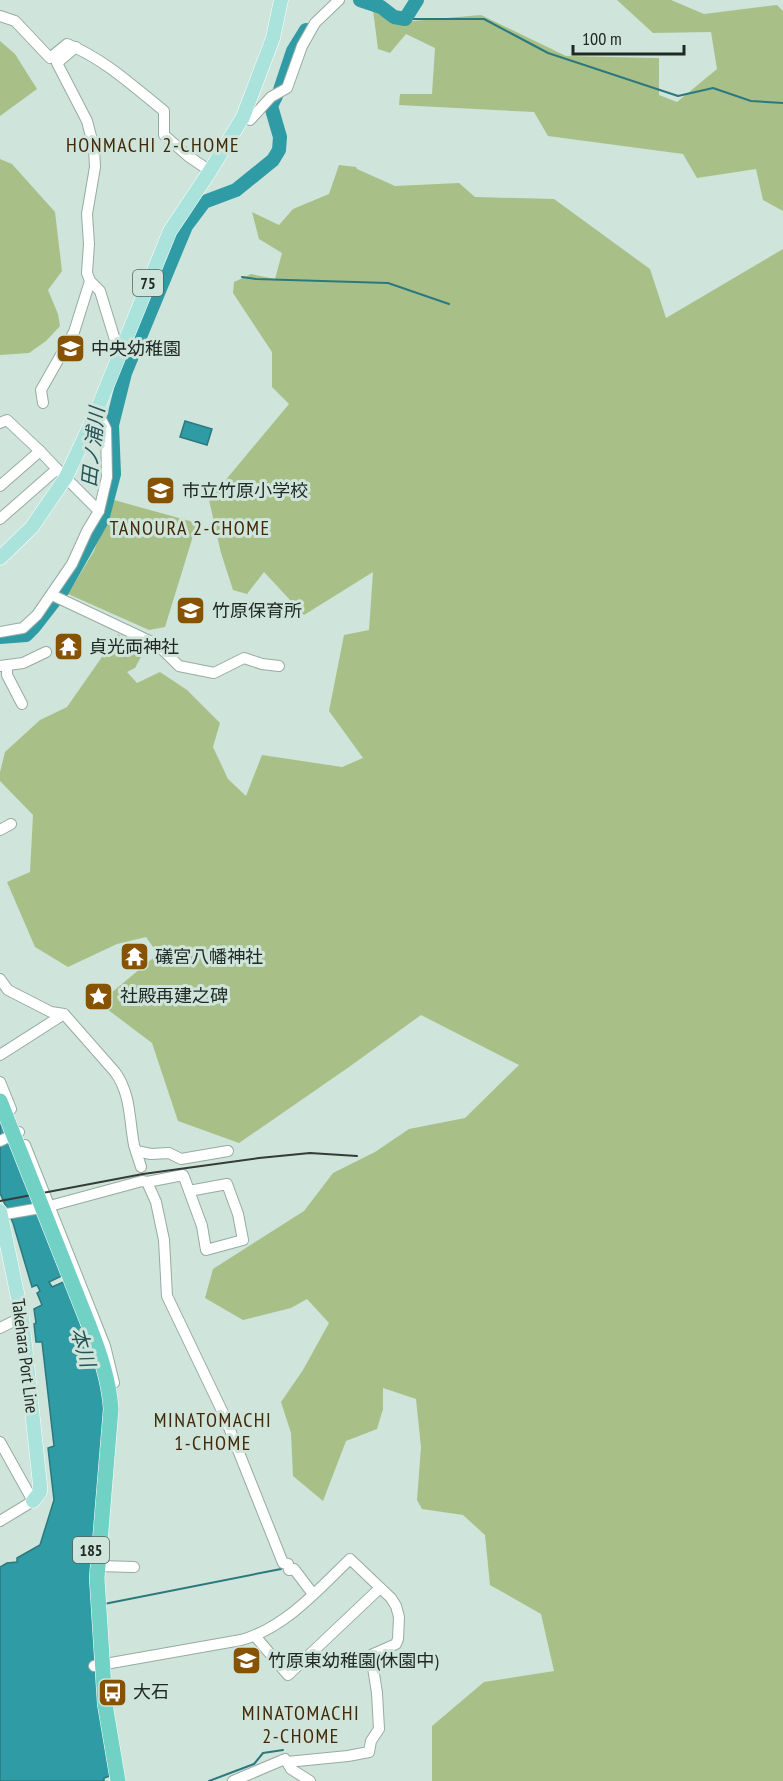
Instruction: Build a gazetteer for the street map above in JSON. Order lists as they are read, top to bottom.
{
  "streets": {
    "highway": ["185"],
    "main road": ["75", "Takehara Port Line"]
  },
  "districts": [
    "HONMACHI 2-CHOME",
    "TANOURA 2-CHOME",
    "MINATOMACHI 1-CHOME",
    "MINATOMACHI 2-CHOME"
  ],
  "water": ["田ノ浦川", "本川"],
  "places": {
    "school or university": [
      "中央幼稚園",
      "市立竹原小学校",
      "竹原保育所",
      "竹原東幼稚園(休園中)"
    ],
    "temple": ["貞光両神社", "礒宮八幡神社"],
    "place": ["社殿再建之碑"],
    "bus stop": ["大石"]
  },
  "scale_bar": "100 m"
}
